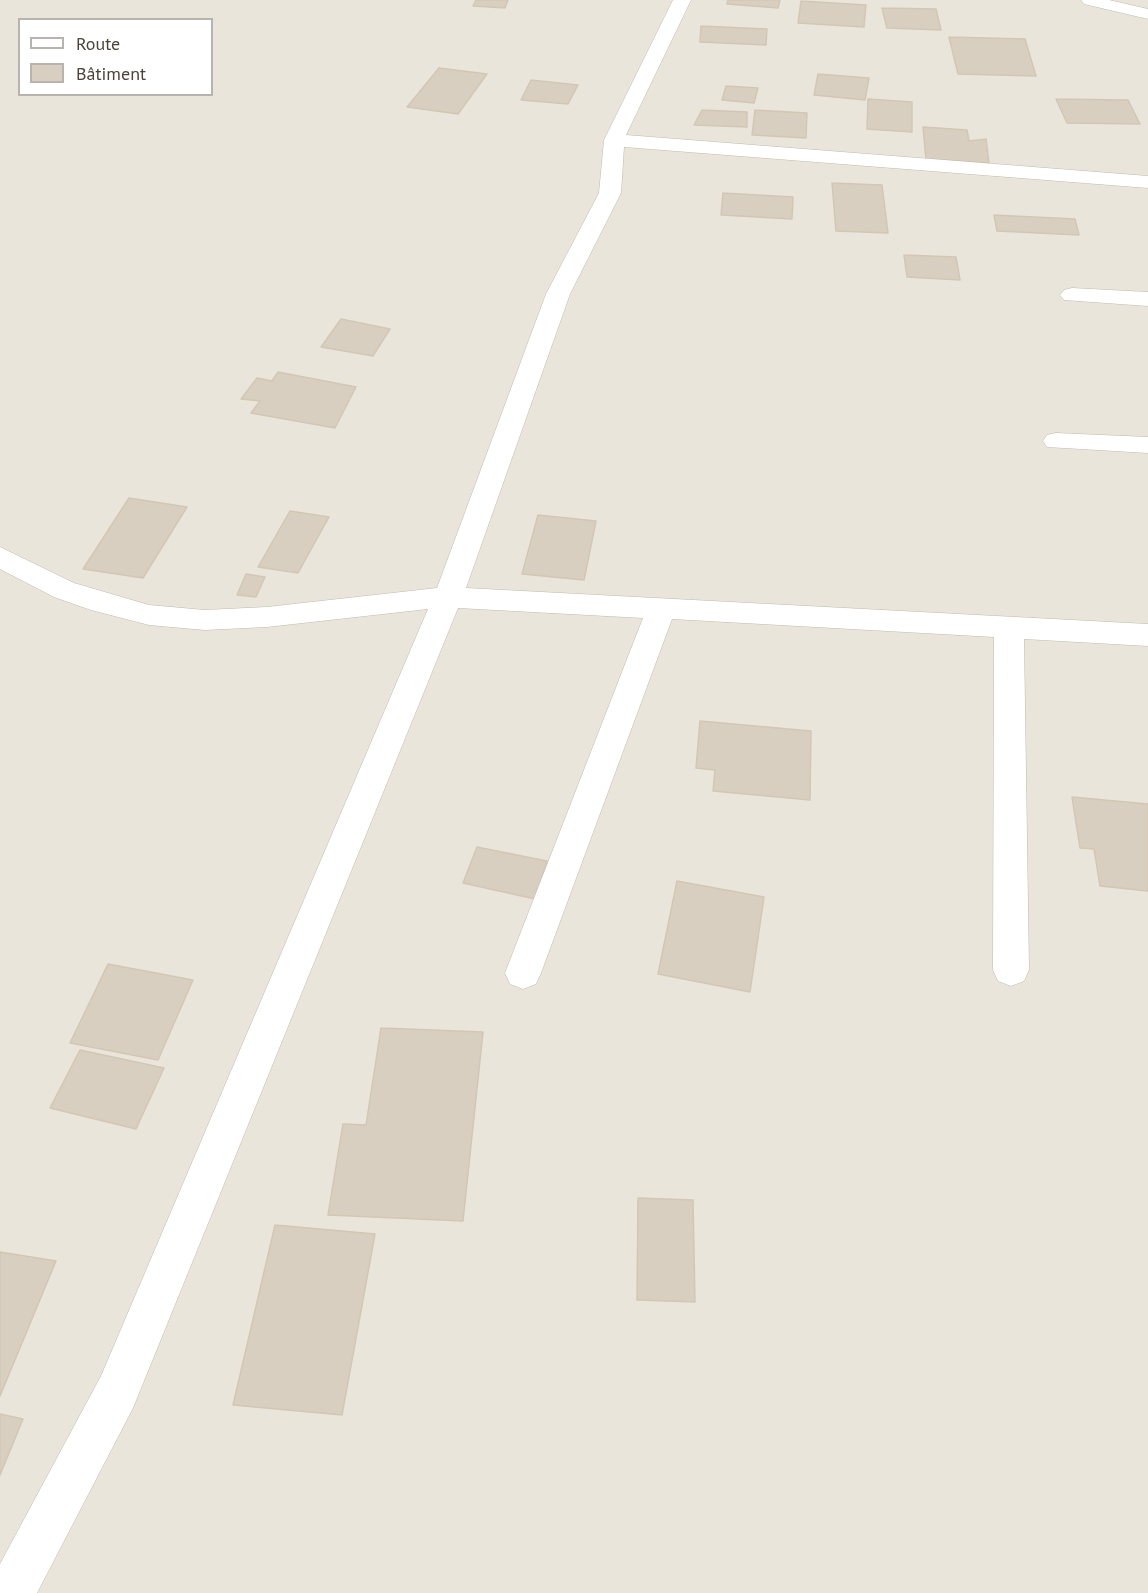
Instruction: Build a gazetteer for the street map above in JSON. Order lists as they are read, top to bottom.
{
  "legend": ["Route", "Bâtiment"]
}
